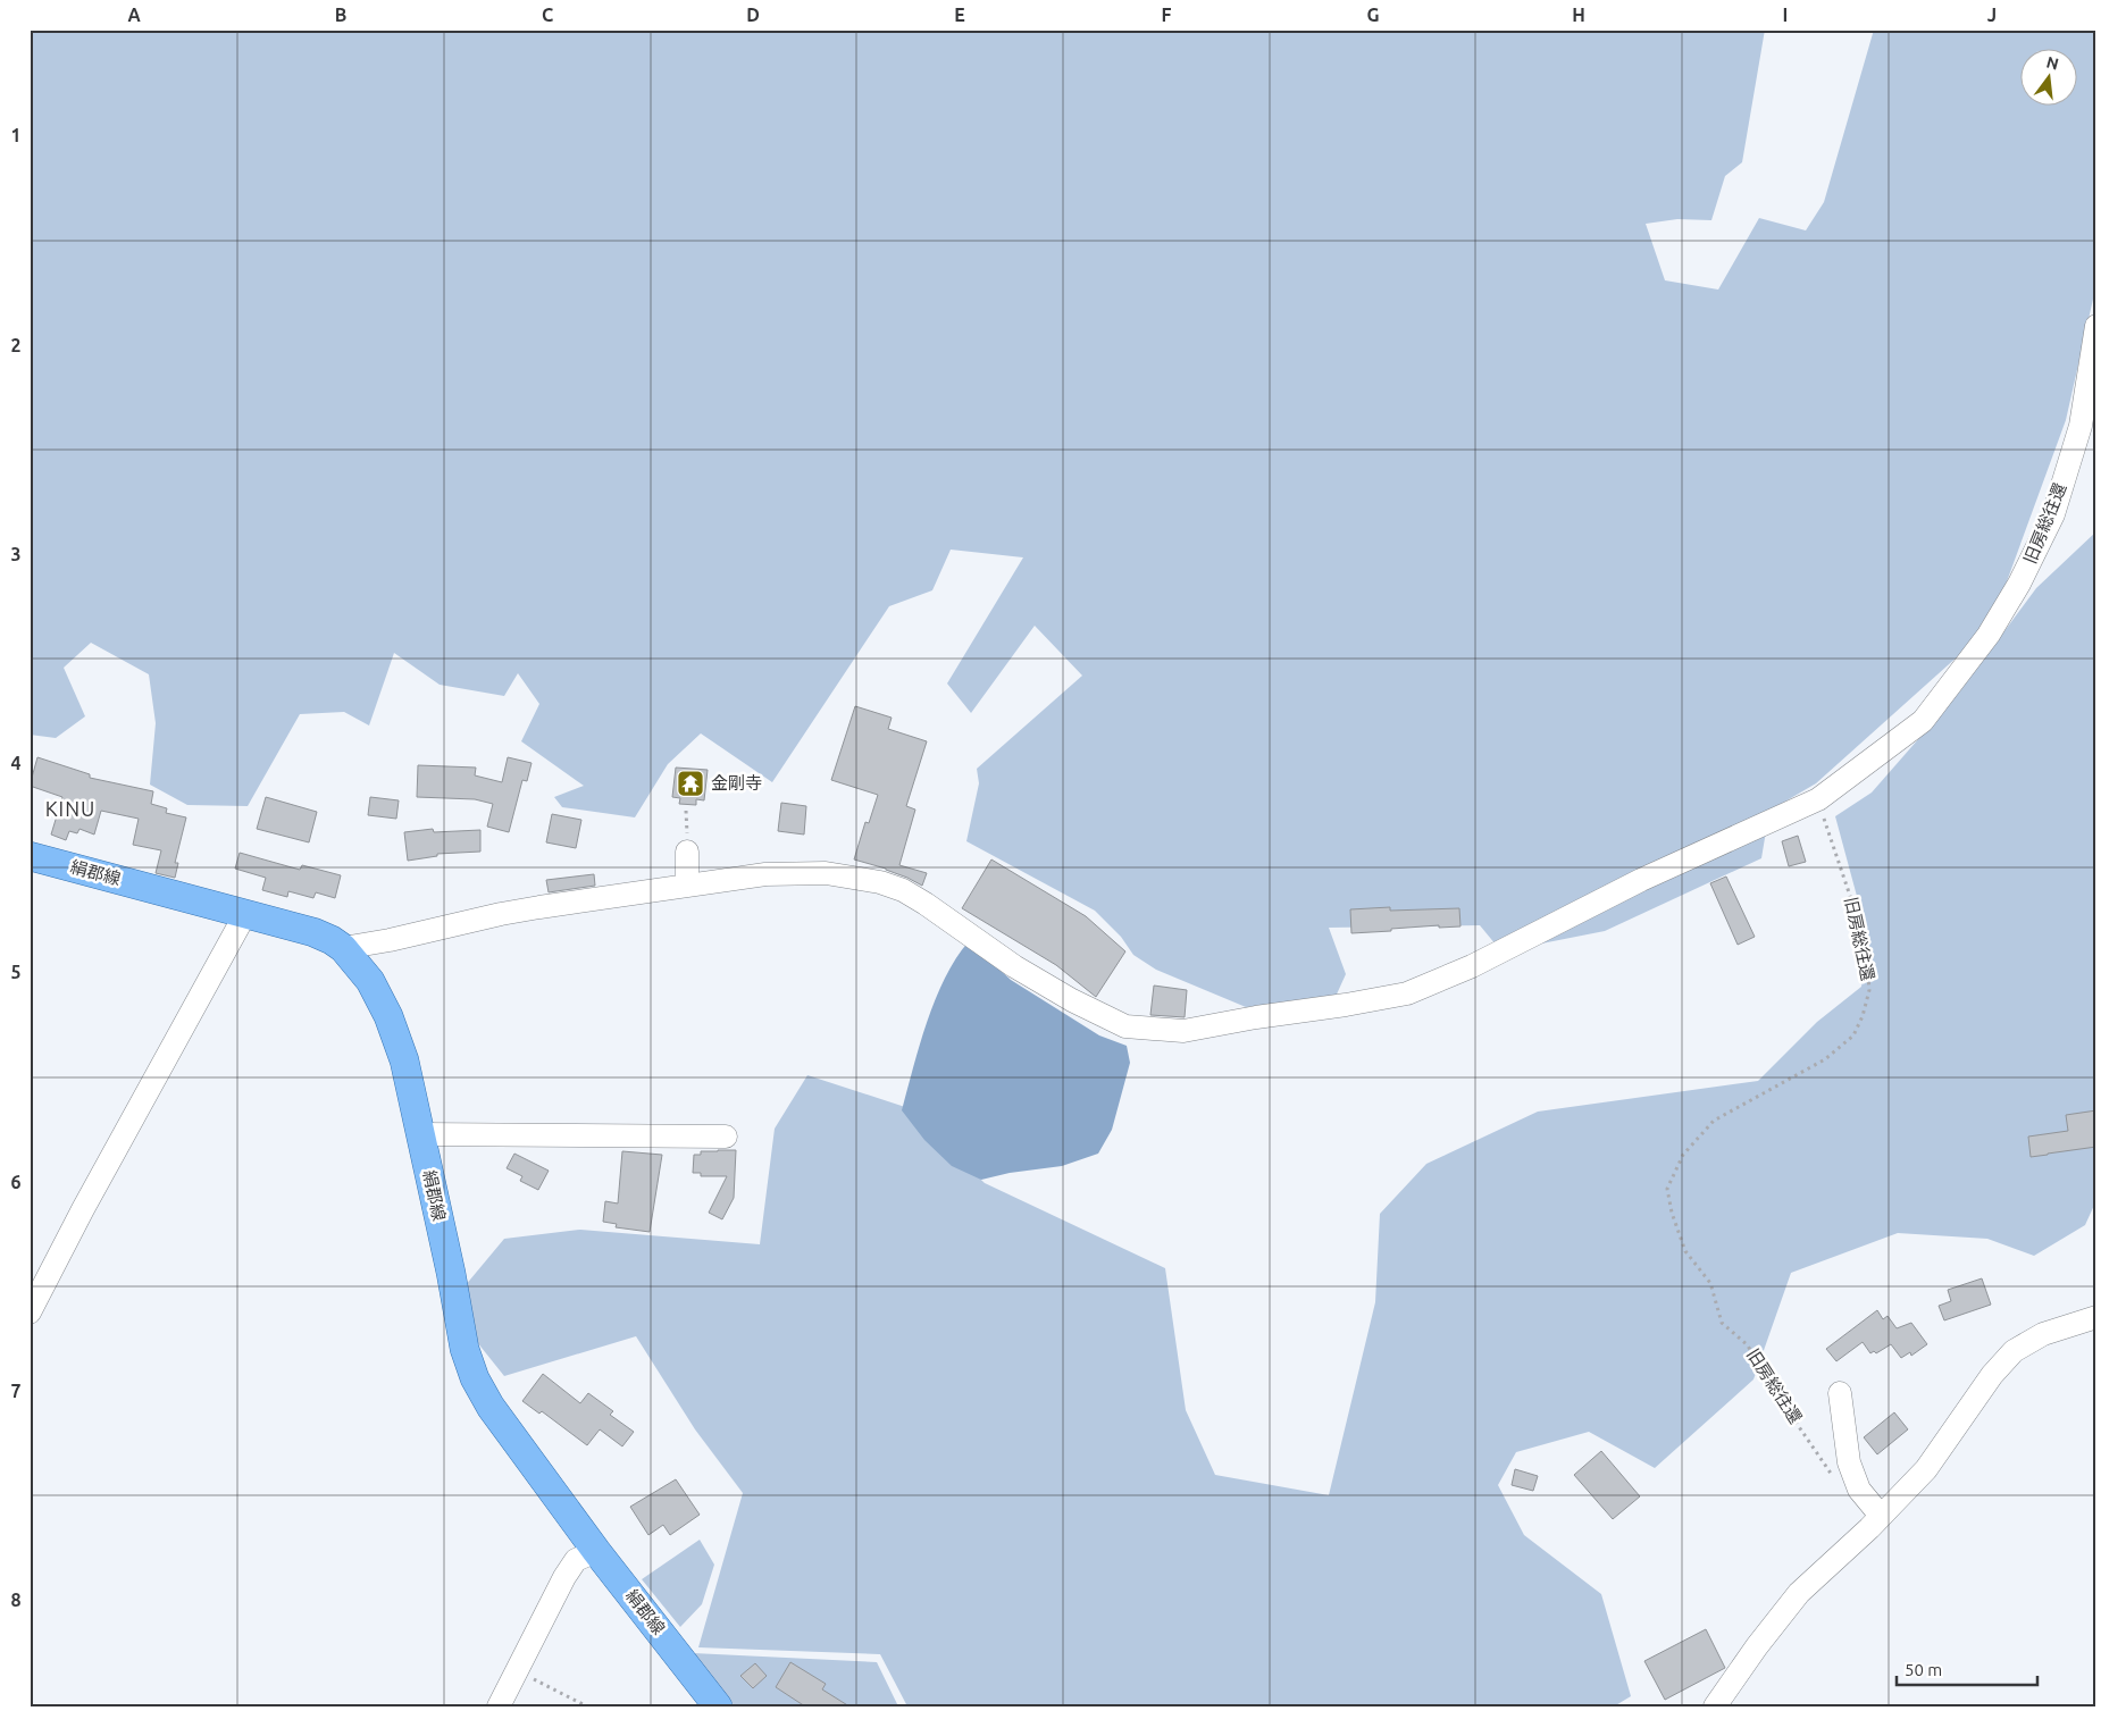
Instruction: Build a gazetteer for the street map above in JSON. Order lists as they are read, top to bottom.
{
  "streets": {
    "main road": ["絹郡線"],
    "street": ["旧房総往還"]
  },
  "districts": ["KINU"],
  "places": {
    "temple": ["金剛寺"]
  },
  "scale_bar": "50 m",
  "north": "top",
  "grid": {
    "columns": [
      "A",
      "B",
      "C",
      "D",
      "E",
      "F",
      "G",
      "H",
      "I",
      "J"
    ],
    "rows": [
      "1",
      "2",
      "3",
      "4",
      "5",
      "6",
      "7",
      "8"
    ]
  }
}
